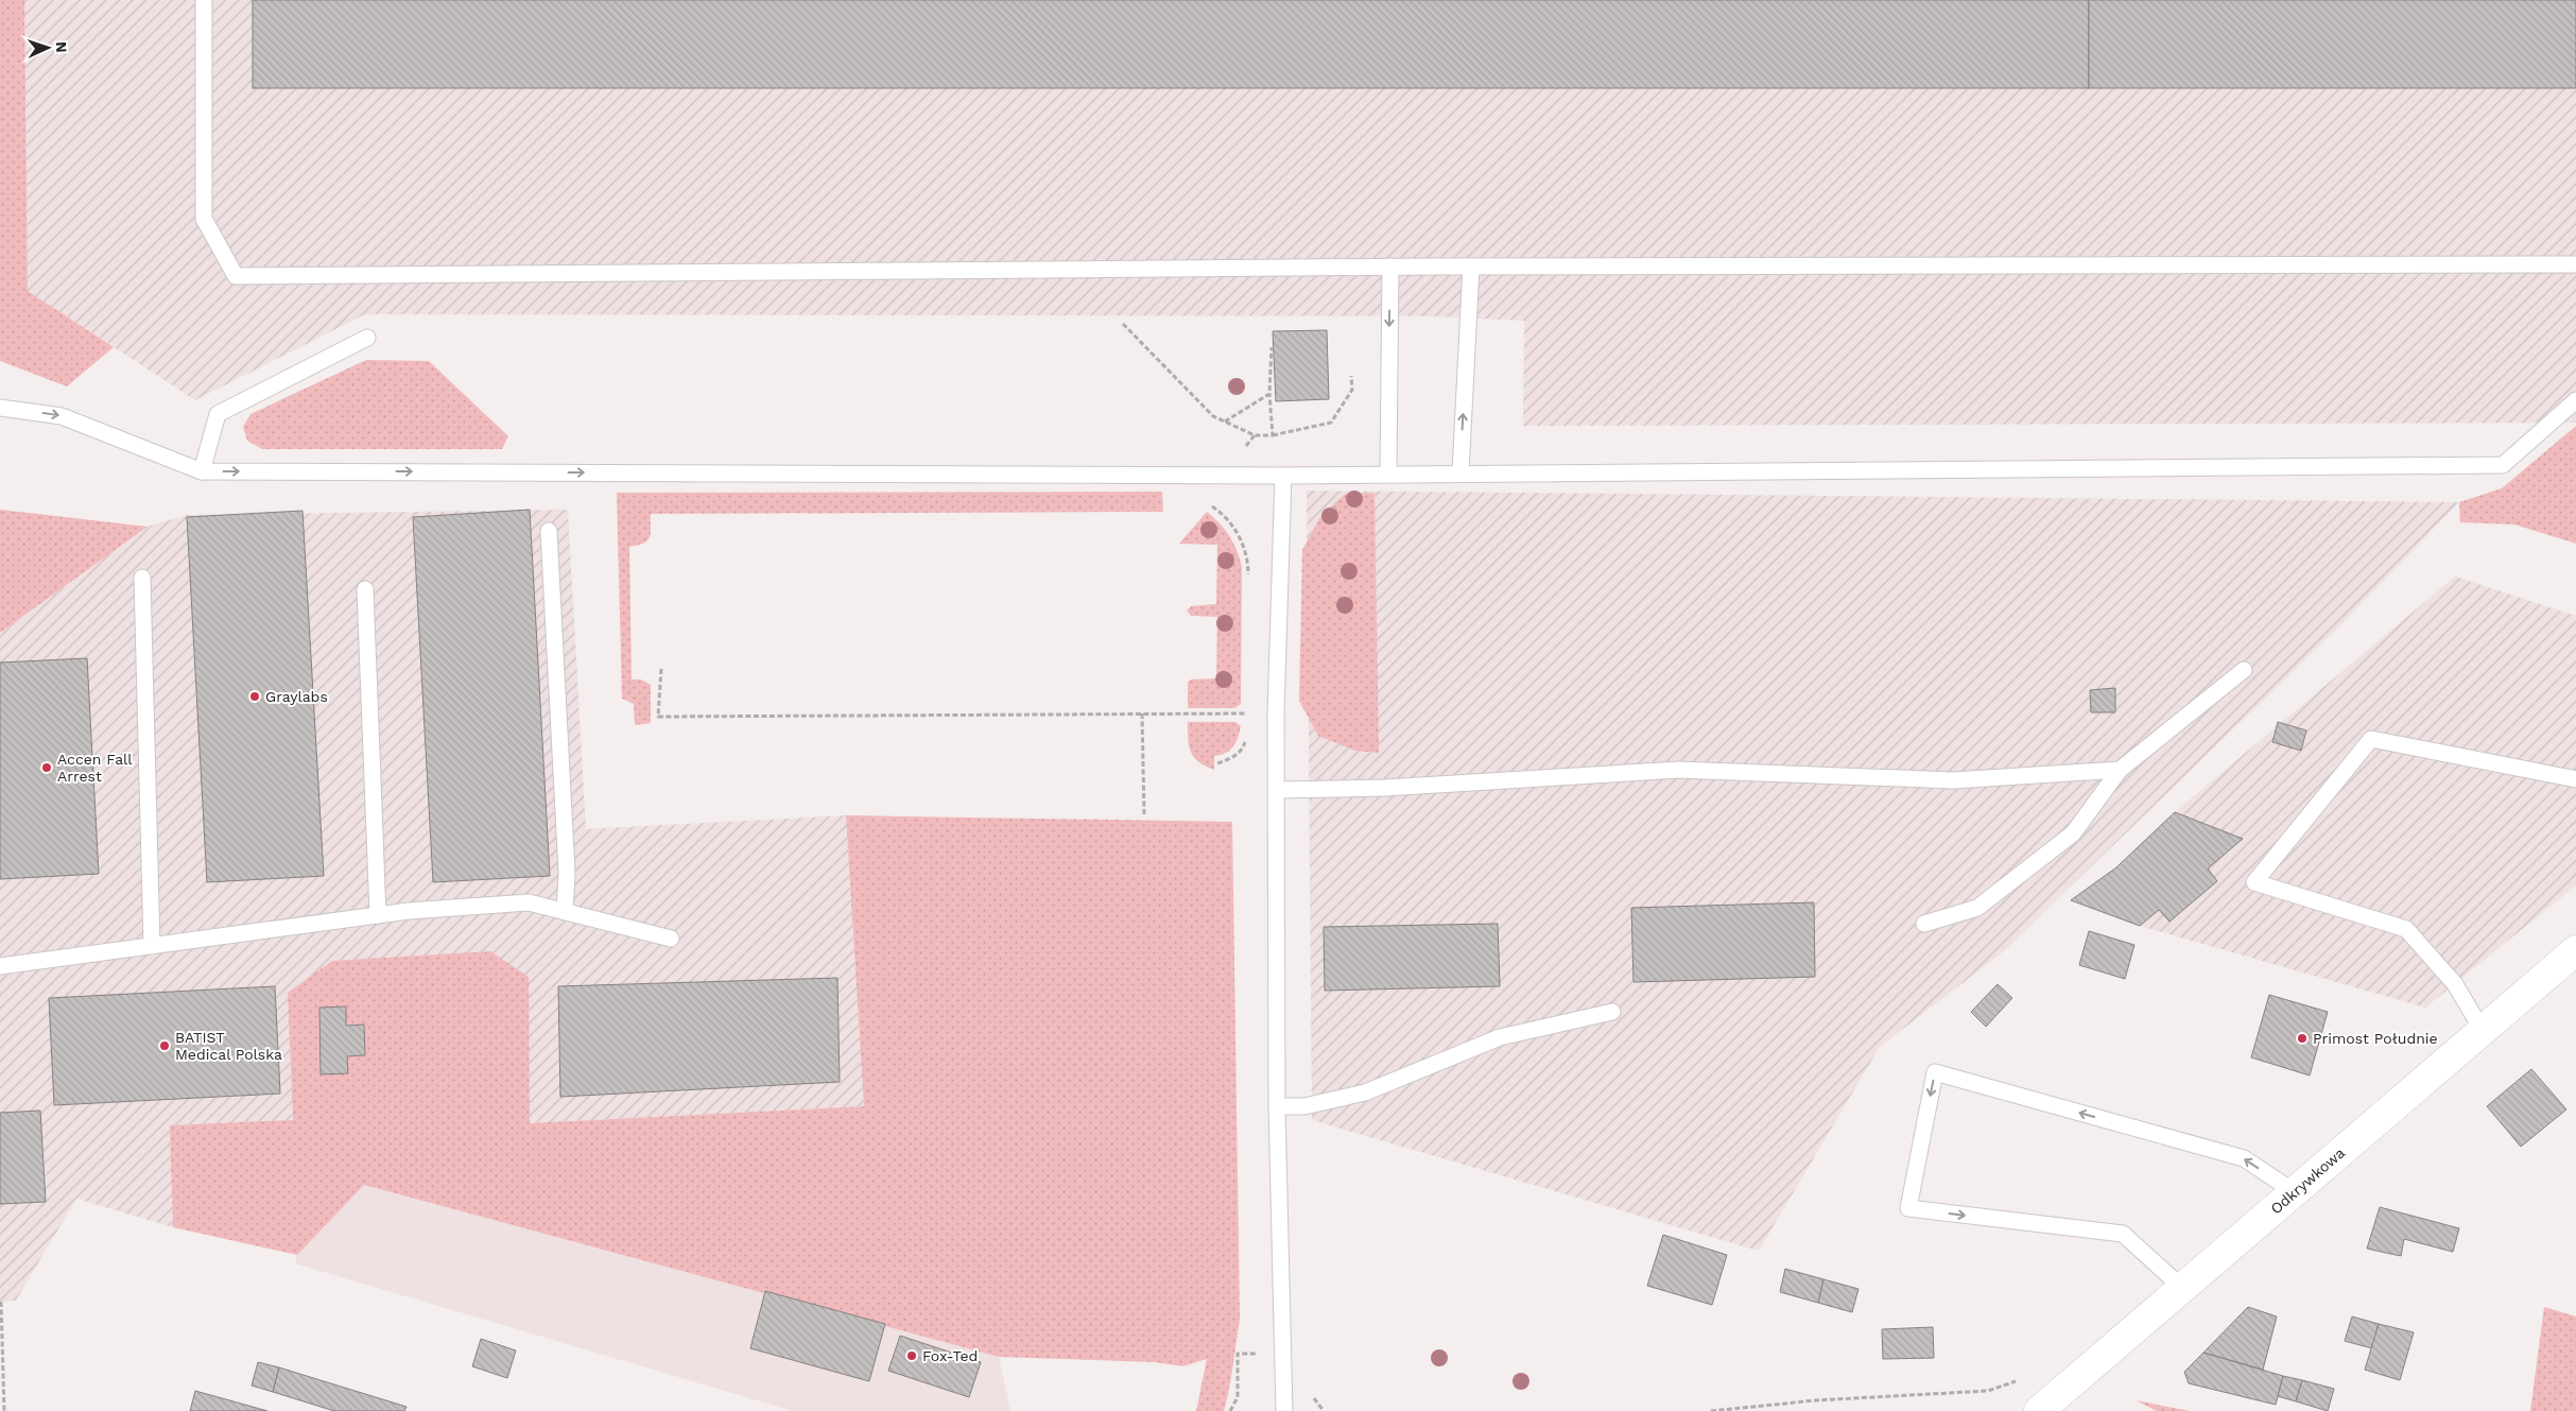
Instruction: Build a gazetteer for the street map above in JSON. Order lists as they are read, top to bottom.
{
  "streets": {
    "street": ["Odkrywkowa"]
  },
  "places": [
    "Graylabs",
    "Accen Fall Arrest",
    "Primost Południe",
    "BATIST Medical Polska",
    "Fox-Ted"
  ],
  "north": "right"
}
